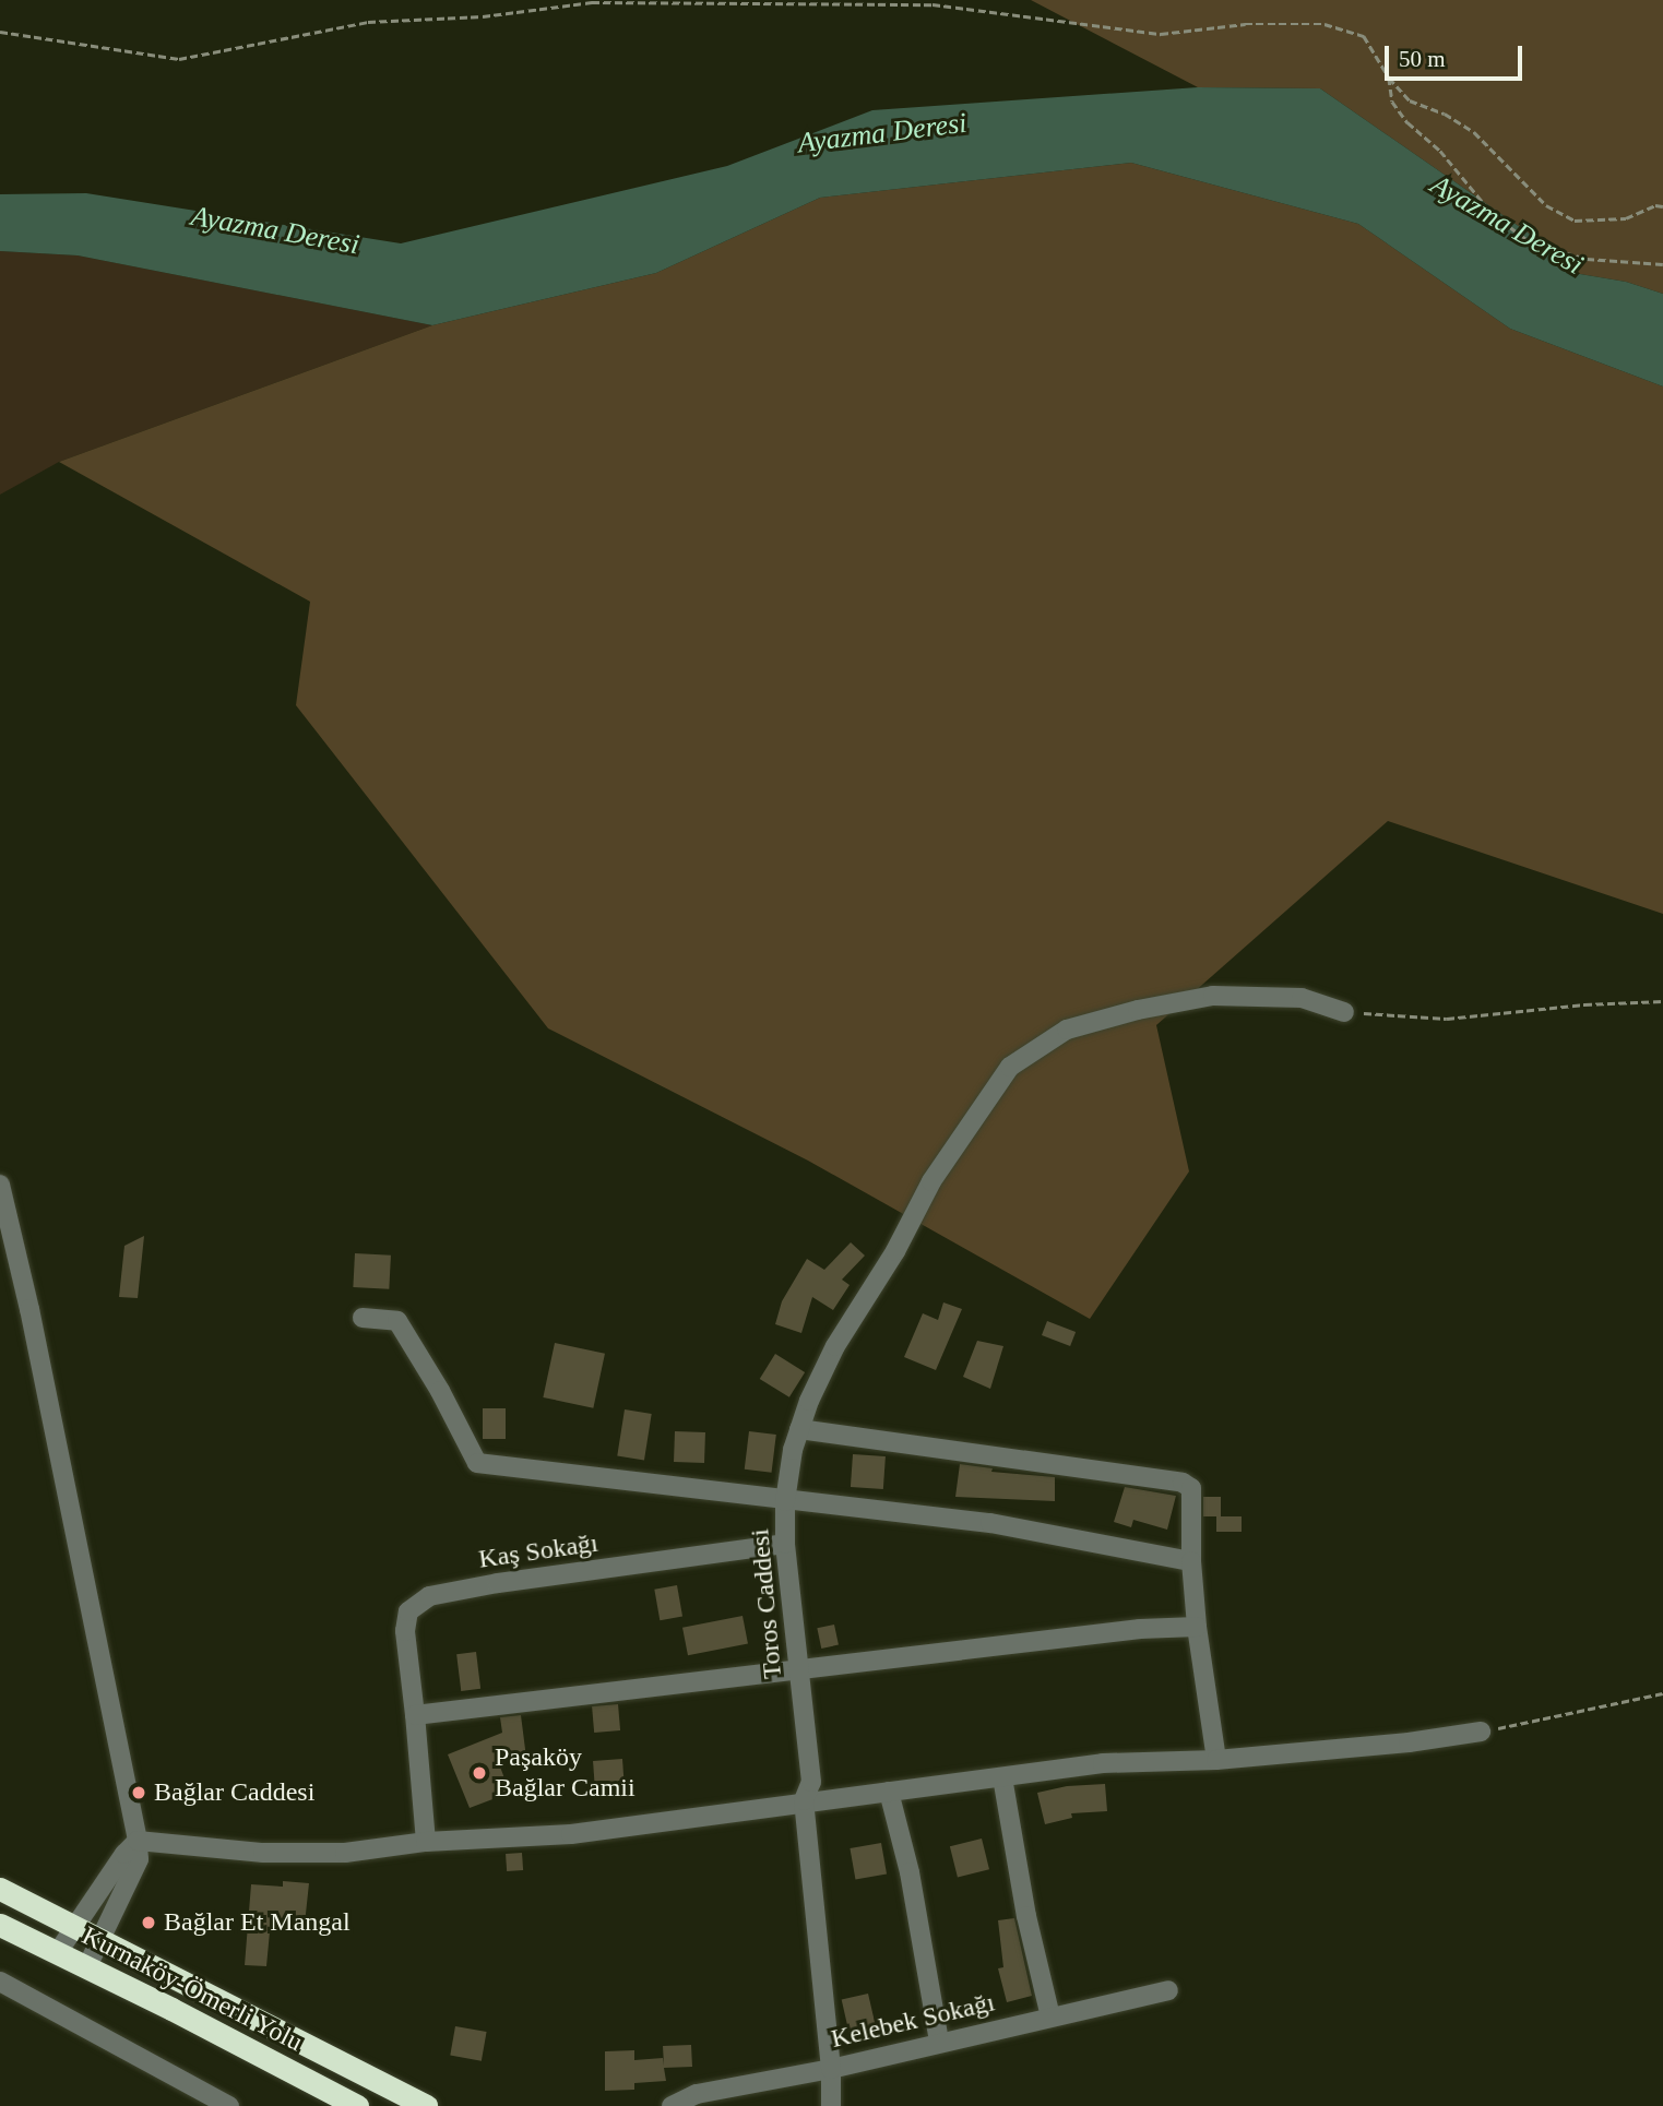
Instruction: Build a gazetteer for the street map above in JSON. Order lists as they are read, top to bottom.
{
  "streets": {
    "highway": ["Kurnaköy-Ömerli Yolu"],
    "street": ["Kaş Sokağı", "Toros Caddesi", "Kelebek Sokağı"]
  },
  "crossings": [
    ["Kaş Sokağı", "Toros Caddesi"],
    ["Toros Caddesi", "Kelebek Sokağı"]
  ],
  "water": ["Ayazma Deresi"],
  "places": ["Paşaköy Bağlar Camii", "Bağlar Caddesi", "Bağlar Et Mangal"],
  "scale_bar": "50 m"
}
